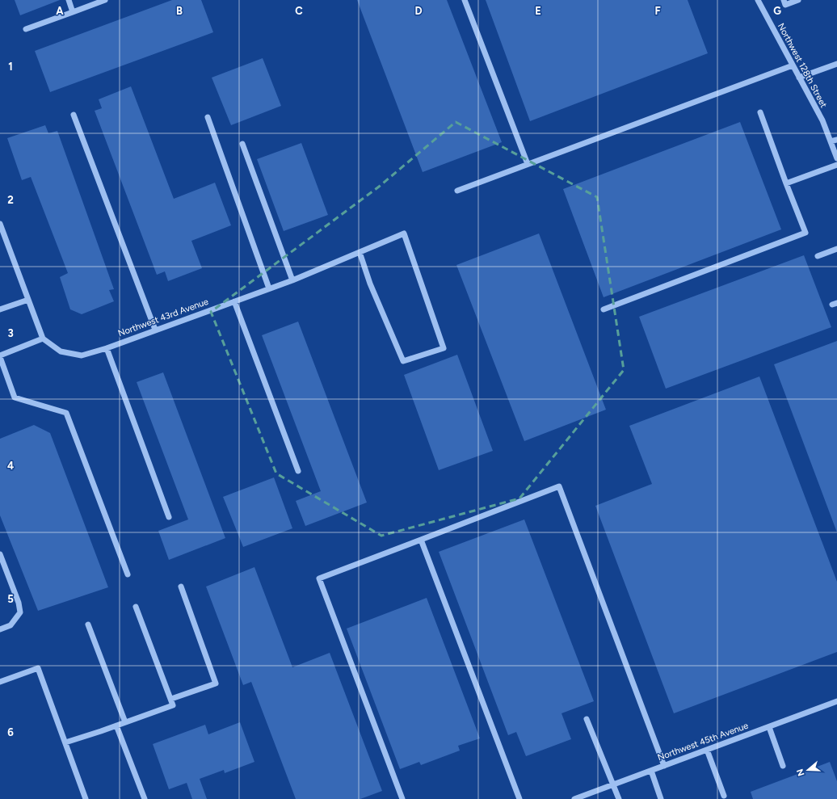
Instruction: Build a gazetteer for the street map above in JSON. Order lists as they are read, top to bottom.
{
  "streets": {
    "street": ["Northwest 128th Street", "Northwest 43rd Avenue", "Northwest 45th Avenue"]
  },
  "north": "left",
  "grid": {
    "columns": [
      "A",
      "B",
      "C",
      "D",
      "E",
      "F",
      "G"
    ],
    "rows": [
      "1",
      "2",
      "3",
      "4",
      "5",
      "6"
    ]
  }
}
